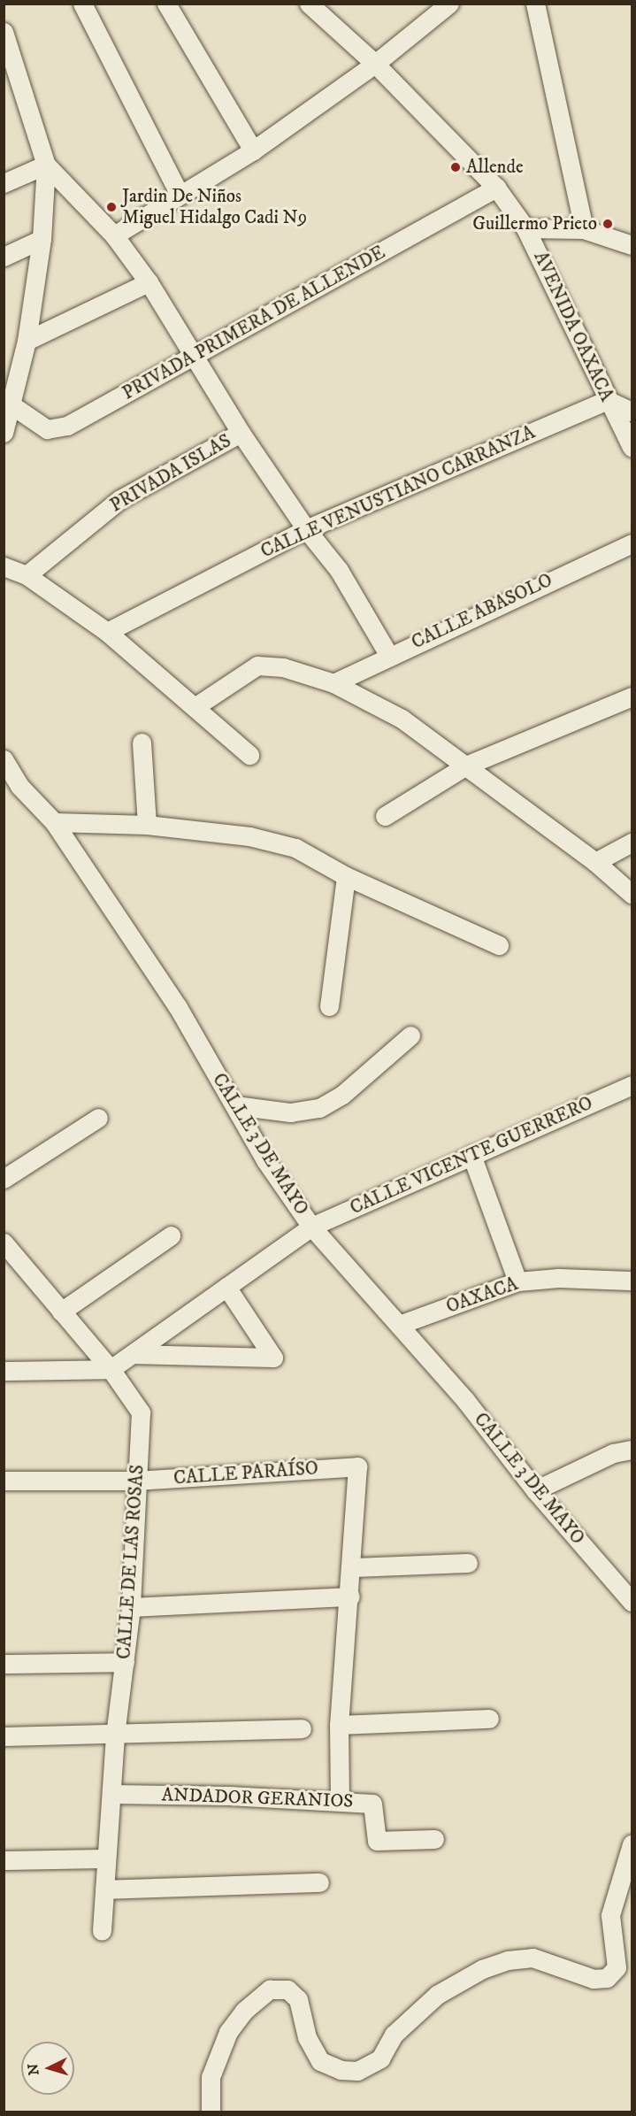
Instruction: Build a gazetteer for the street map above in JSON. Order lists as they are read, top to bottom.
{
  "streets": {
    "street": [
      "PRIVADA PRIMERA DE ALLENDE",
      "AVENIDA OAXACA",
      "PRIVADA ISLAS",
      "CALLE VENUSTIANO CARRANZA",
      "CALLE ABASOLO",
      "CALLE 3 DE MAYO",
      "CALLE VICENTE GUERRERO",
      "OAXACA",
      "CALLE PARAÍSO",
      "CALLE DE LAS ROSAS",
      "ANDADOR GERANIOS"
    ]
  },
  "crossings": [
    ["PRIVADA PRIMERA DE ALLENDE", "AVENIDA OAXACA"],
    ["AVENIDA OAXACA", "CALLE VENUSTIANO CARRANZA"],
    ["CALLE 3 DE MAYO", "CALLE VICENTE GUERRERO"],
    ["CALLE 3 DE MAYO", "OAXACA"],
    ["CALLE VICENTE GUERRERO", "CALLE DE LAS ROSAS"],
    ["CALLE PARAÍSO", "CALLE DE LAS ROSAS"],
    ["CALLE DE LAS ROSAS", "ANDADOR GERANIOS"]
  ],
  "places": ["Allende", "Jardin De Niños Miguel Hidalgo Cadi N9", "Guillermo Prieto"],
  "north": "left"
}
